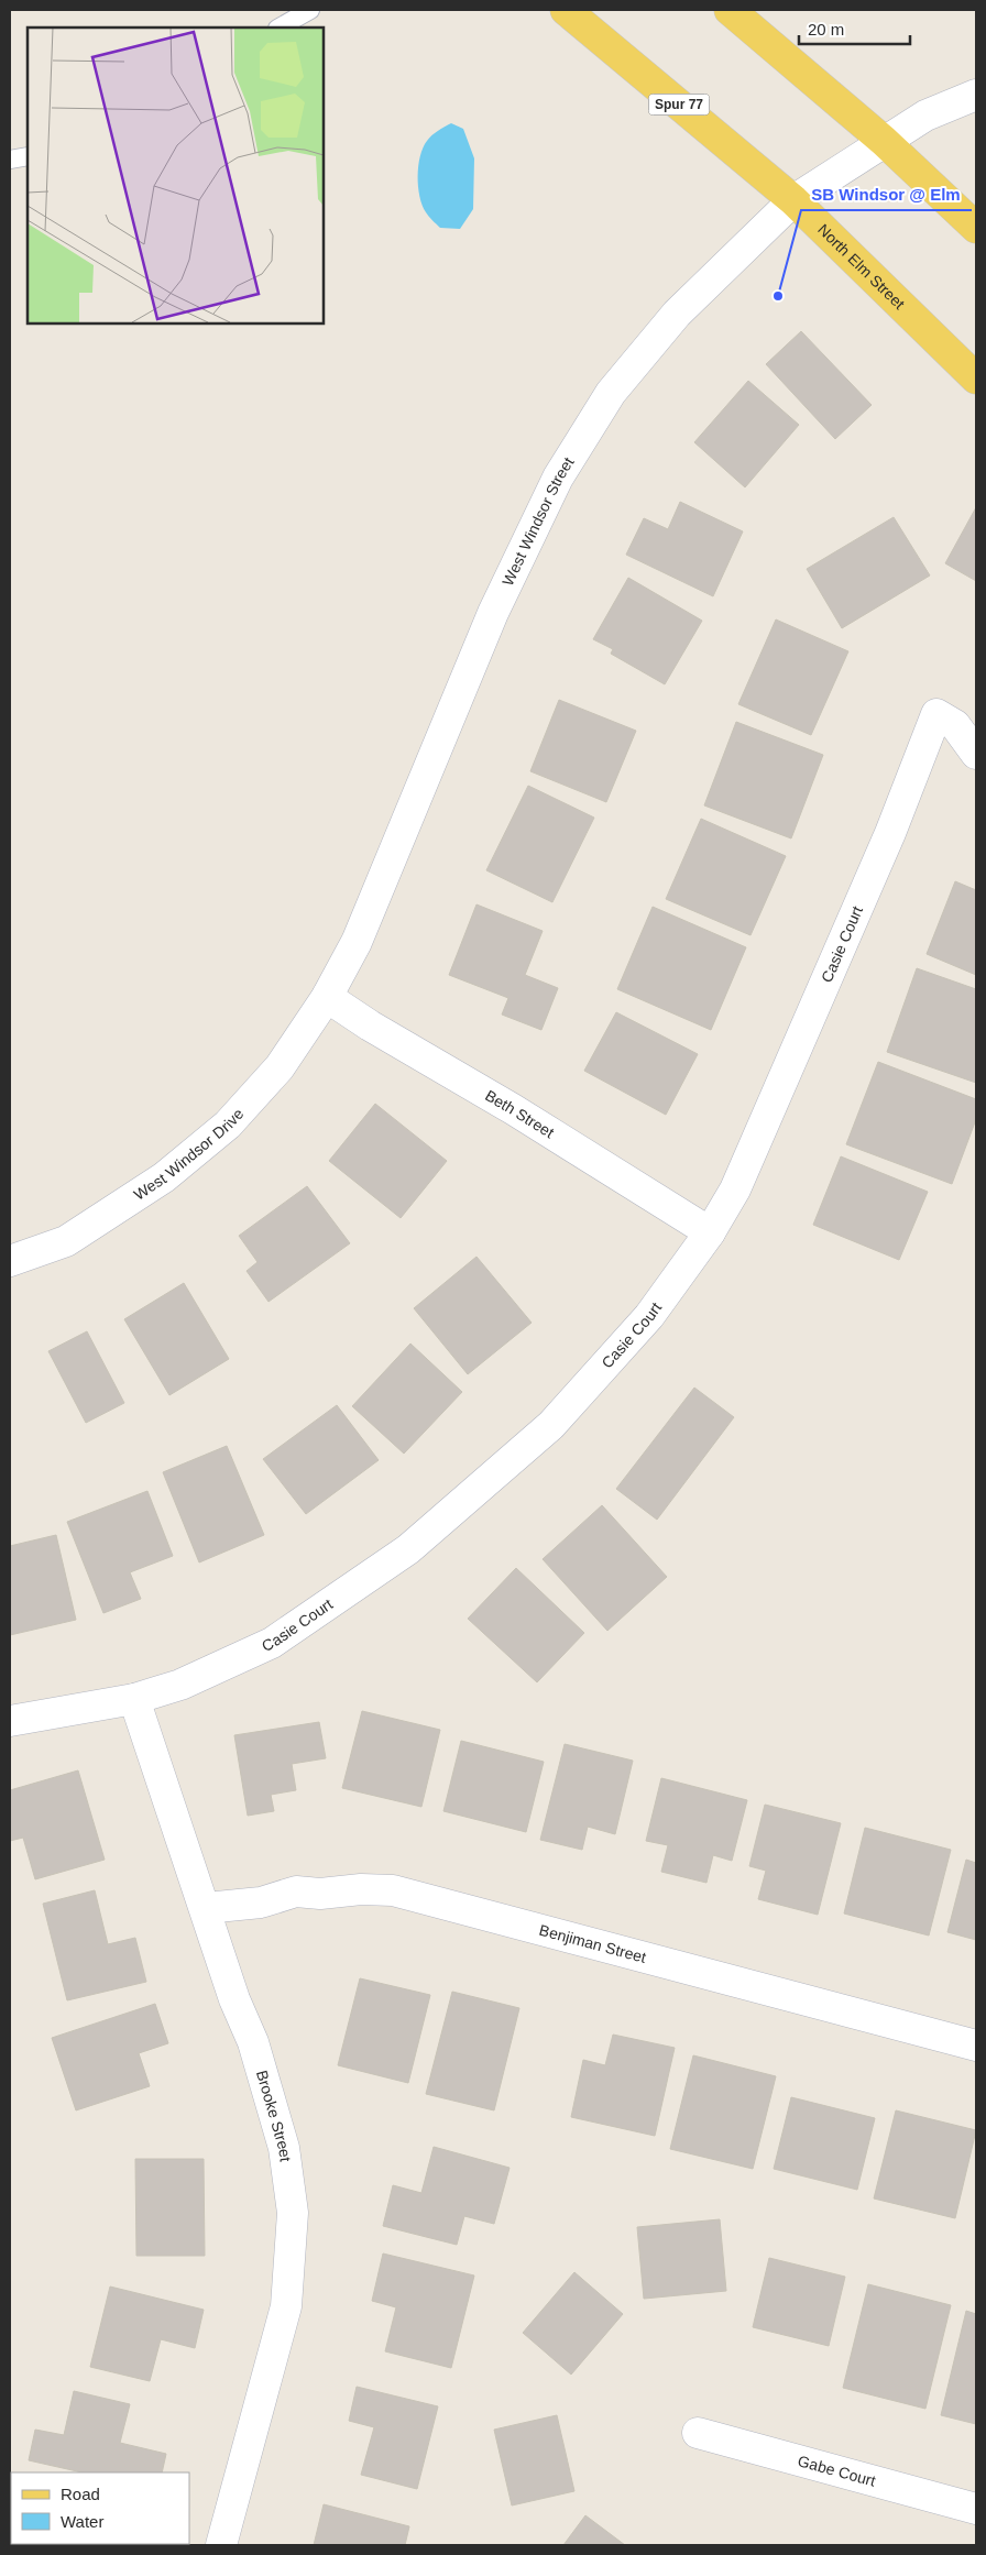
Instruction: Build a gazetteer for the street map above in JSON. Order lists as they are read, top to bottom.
{
  "streets": {
    "main road": ["Spur 77", "North Elm Street"],
    "street": [
      "West Windsor Street",
      "Casie Court",
      "Beth Street",
      "West Windsor Drive",
      "Benjiman Street",
      "Brooke Street",
      "Gabe Court"
    ]
  },
  "crossings": [
    ["North Elm Street", "West Windsor Street"],
    ["West Windsor Street", "Beth Street"],
    ["West Windsor Street", "West Windsor Drive"],
    ["Casie Court", "Beth Street"],
    ["Casie Court", "Brooke Street"],
    ["Beth Street", "West Windsor Drive"],
    ["Benjiman Street", "Brooke Street"]
  ],
  "places": ["SB Windsor @ Elm"],
  "legend": ["Road", "Water"],
  "scale_bar": "20 m"
}
